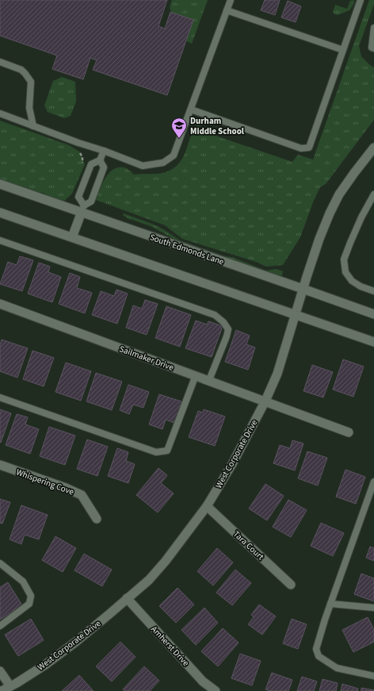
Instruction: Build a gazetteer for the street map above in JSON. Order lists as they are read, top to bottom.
{
  "streets": {
    "street": [
      "South Edmonds Lane",
      "Sailmaker Drive",
      "West Corporate Drive",
      "Whispering Cove",
      "Tara Court",
      "Amherst Drive"
    ]
  },
  "crossings": [
    ["South Edmonds Lane", "West Corporate Drive"],
    ["Sailmaker Drive", "West Corporate Drive"],
    ["West Corporate Drive", "Tara Court"],
    ["West Corporate Drive", "Amherst Drive"]
  ],
  "places": {
    "school or university": ["Durham Middle School"]
  }
}
